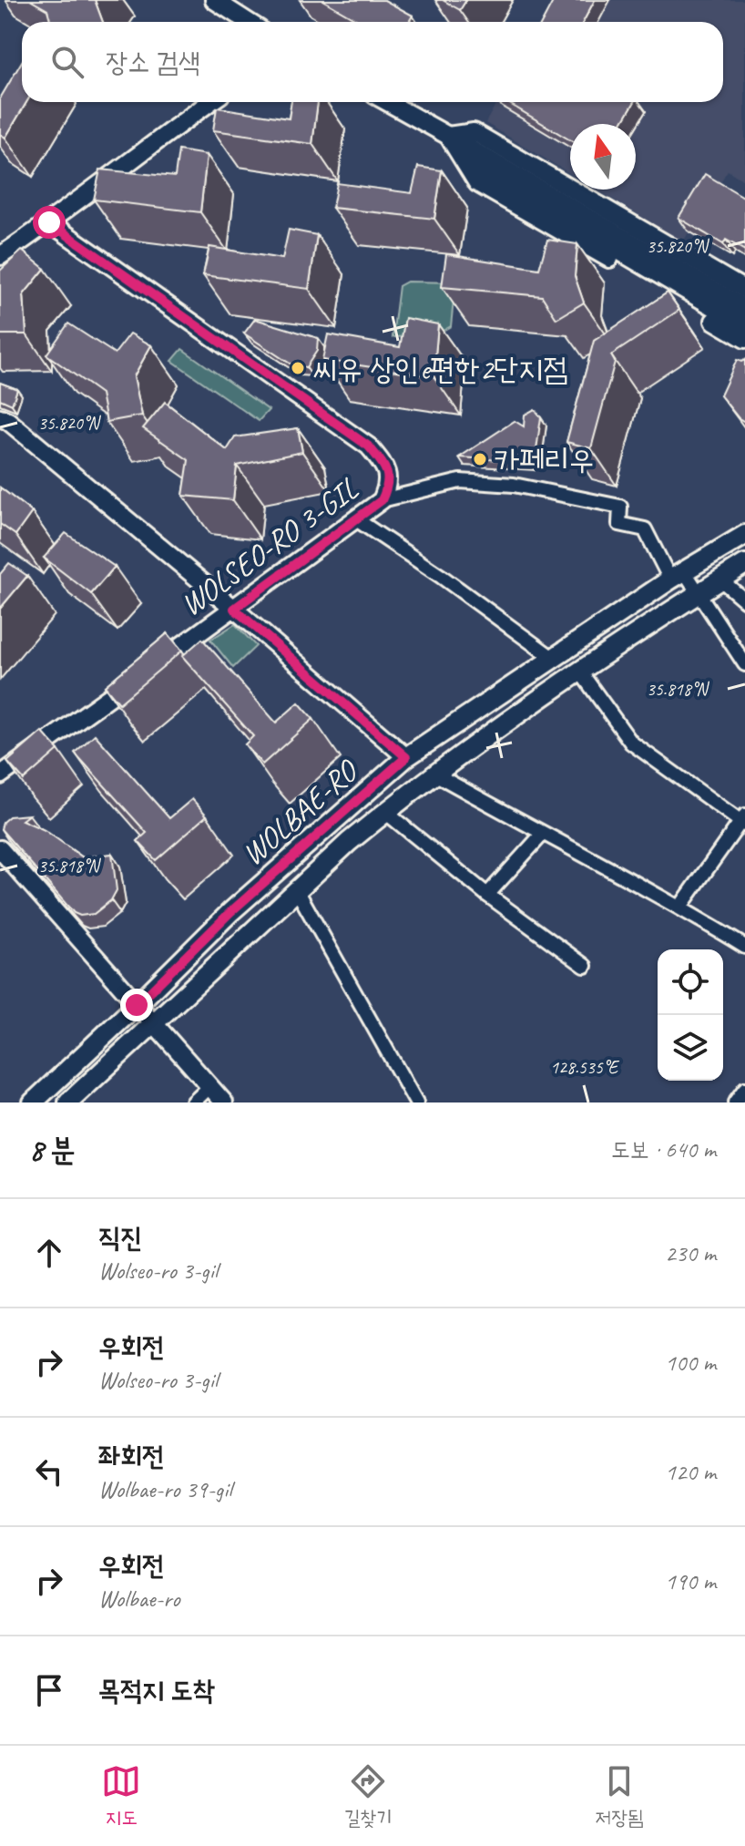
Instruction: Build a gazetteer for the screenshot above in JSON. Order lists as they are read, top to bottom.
{
  "streets": {
    "main road": ["WOLBAE-RO"],
    "street": ["WOLSEO-RO 3-GIL"]
  },
  "places": ["씨유 상인e편한2단지점", "카페리우"],
  "north": "top",
  "page": {
    "search": "장소 검색",
    "heading": ["8 분", "도보 · 640 m"],
    "list": [
      ["직진", "Wolseo-ro 3-gil", "230 m"],
      ["우회전", "Wolseo-ro 3-gil", "100 m"],
      ["좌회전", "Wolbae-ro 39-gil", "120 m"],
      ["우회전", "Wolbae-ro", "190 m"],
      "목적지 도착"
    ],
    "nav": ["지도", "길찾기", "저장됨"]
  },
  "coordinates": ["35.820°N", "35.818°N", "128.535°E"]
}
